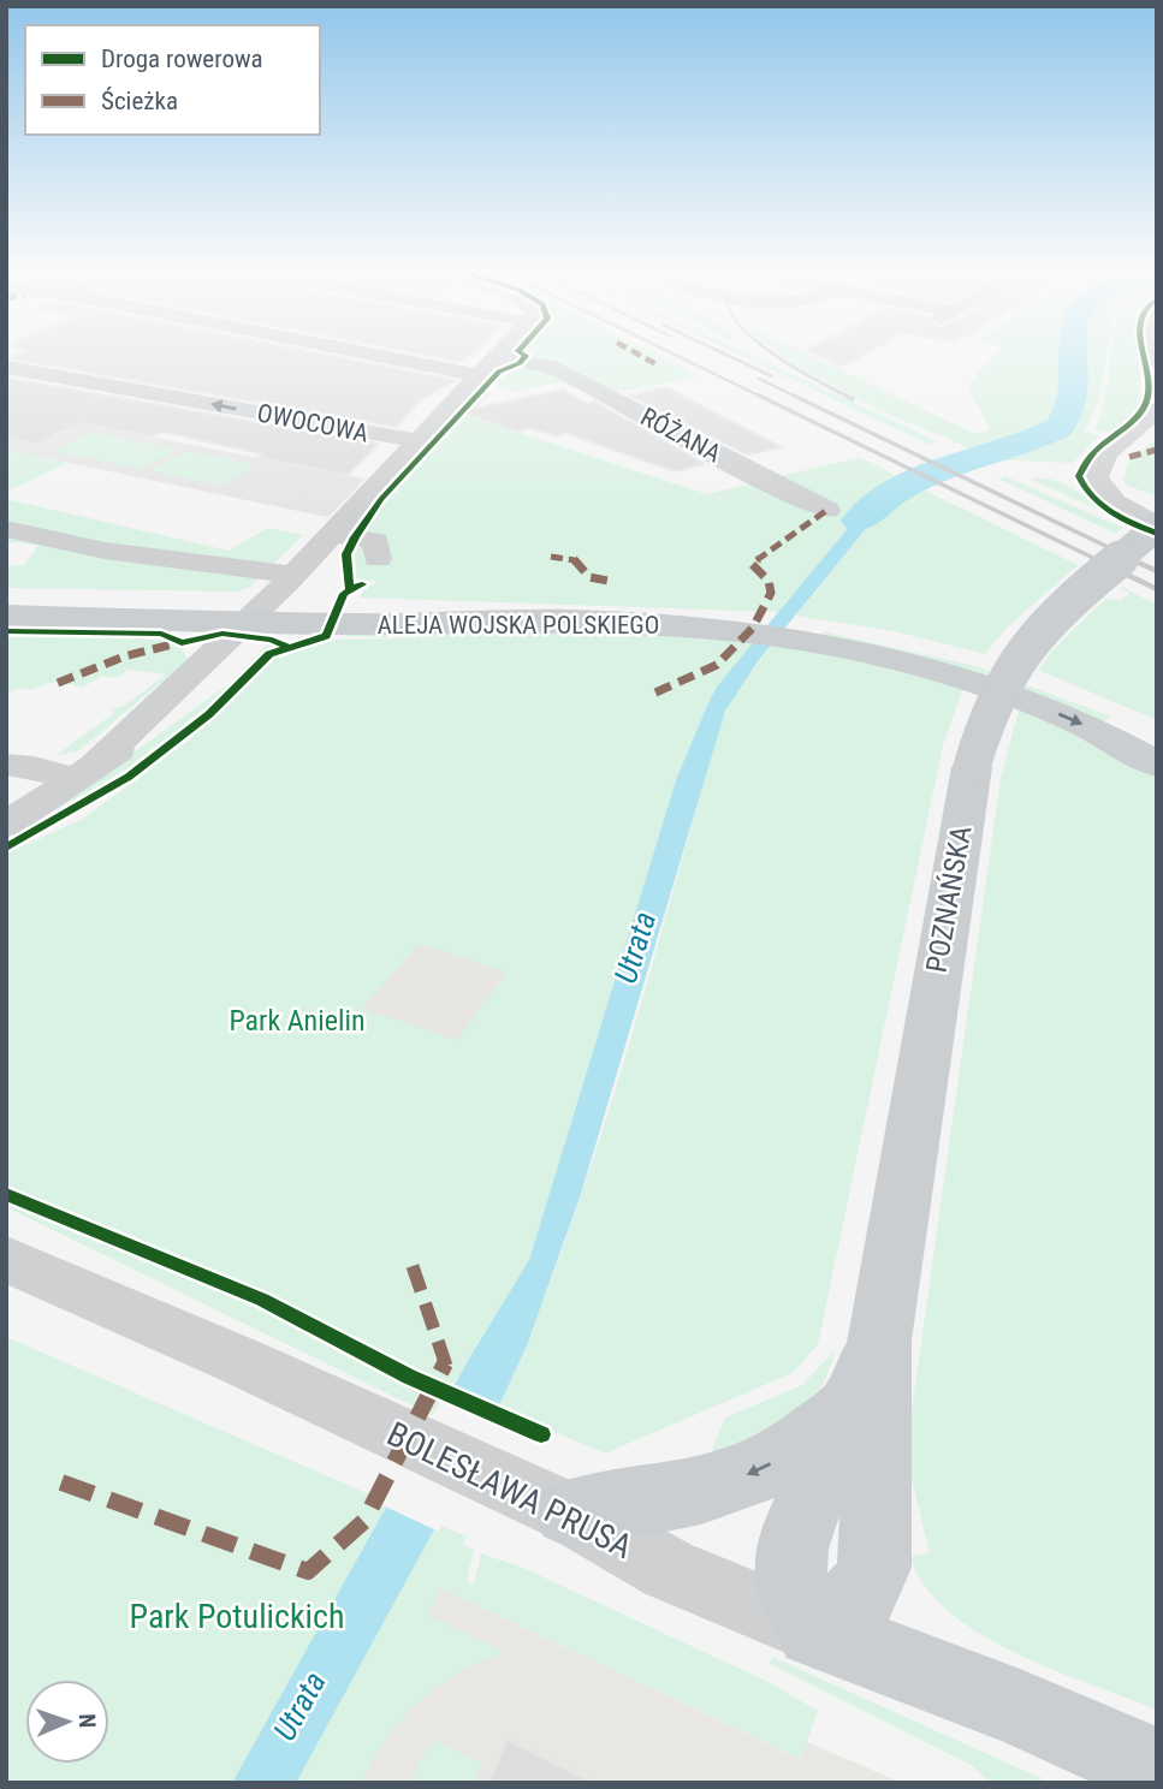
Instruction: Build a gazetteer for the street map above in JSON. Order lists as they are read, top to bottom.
{
  "streets": {
    "main road": ["ALEJA WOJSKA POLSKIEGO", "POZNAŃSKA", "BOLESŁAWA PRUSA"],
    "street": ["OWOCOWA", "RÓŻANA"]
  },
  "crossings": [
    ["POZNAŃSKA", "BOLESŁAWA PRUSA"]
  ],
  "water": ["Utrata"],
  "parks": ["Park Anielin", "Park Potulickich"],
  "legend": ["Droga rowerowa", "Ścieżka"],
  "north": "right"
}
